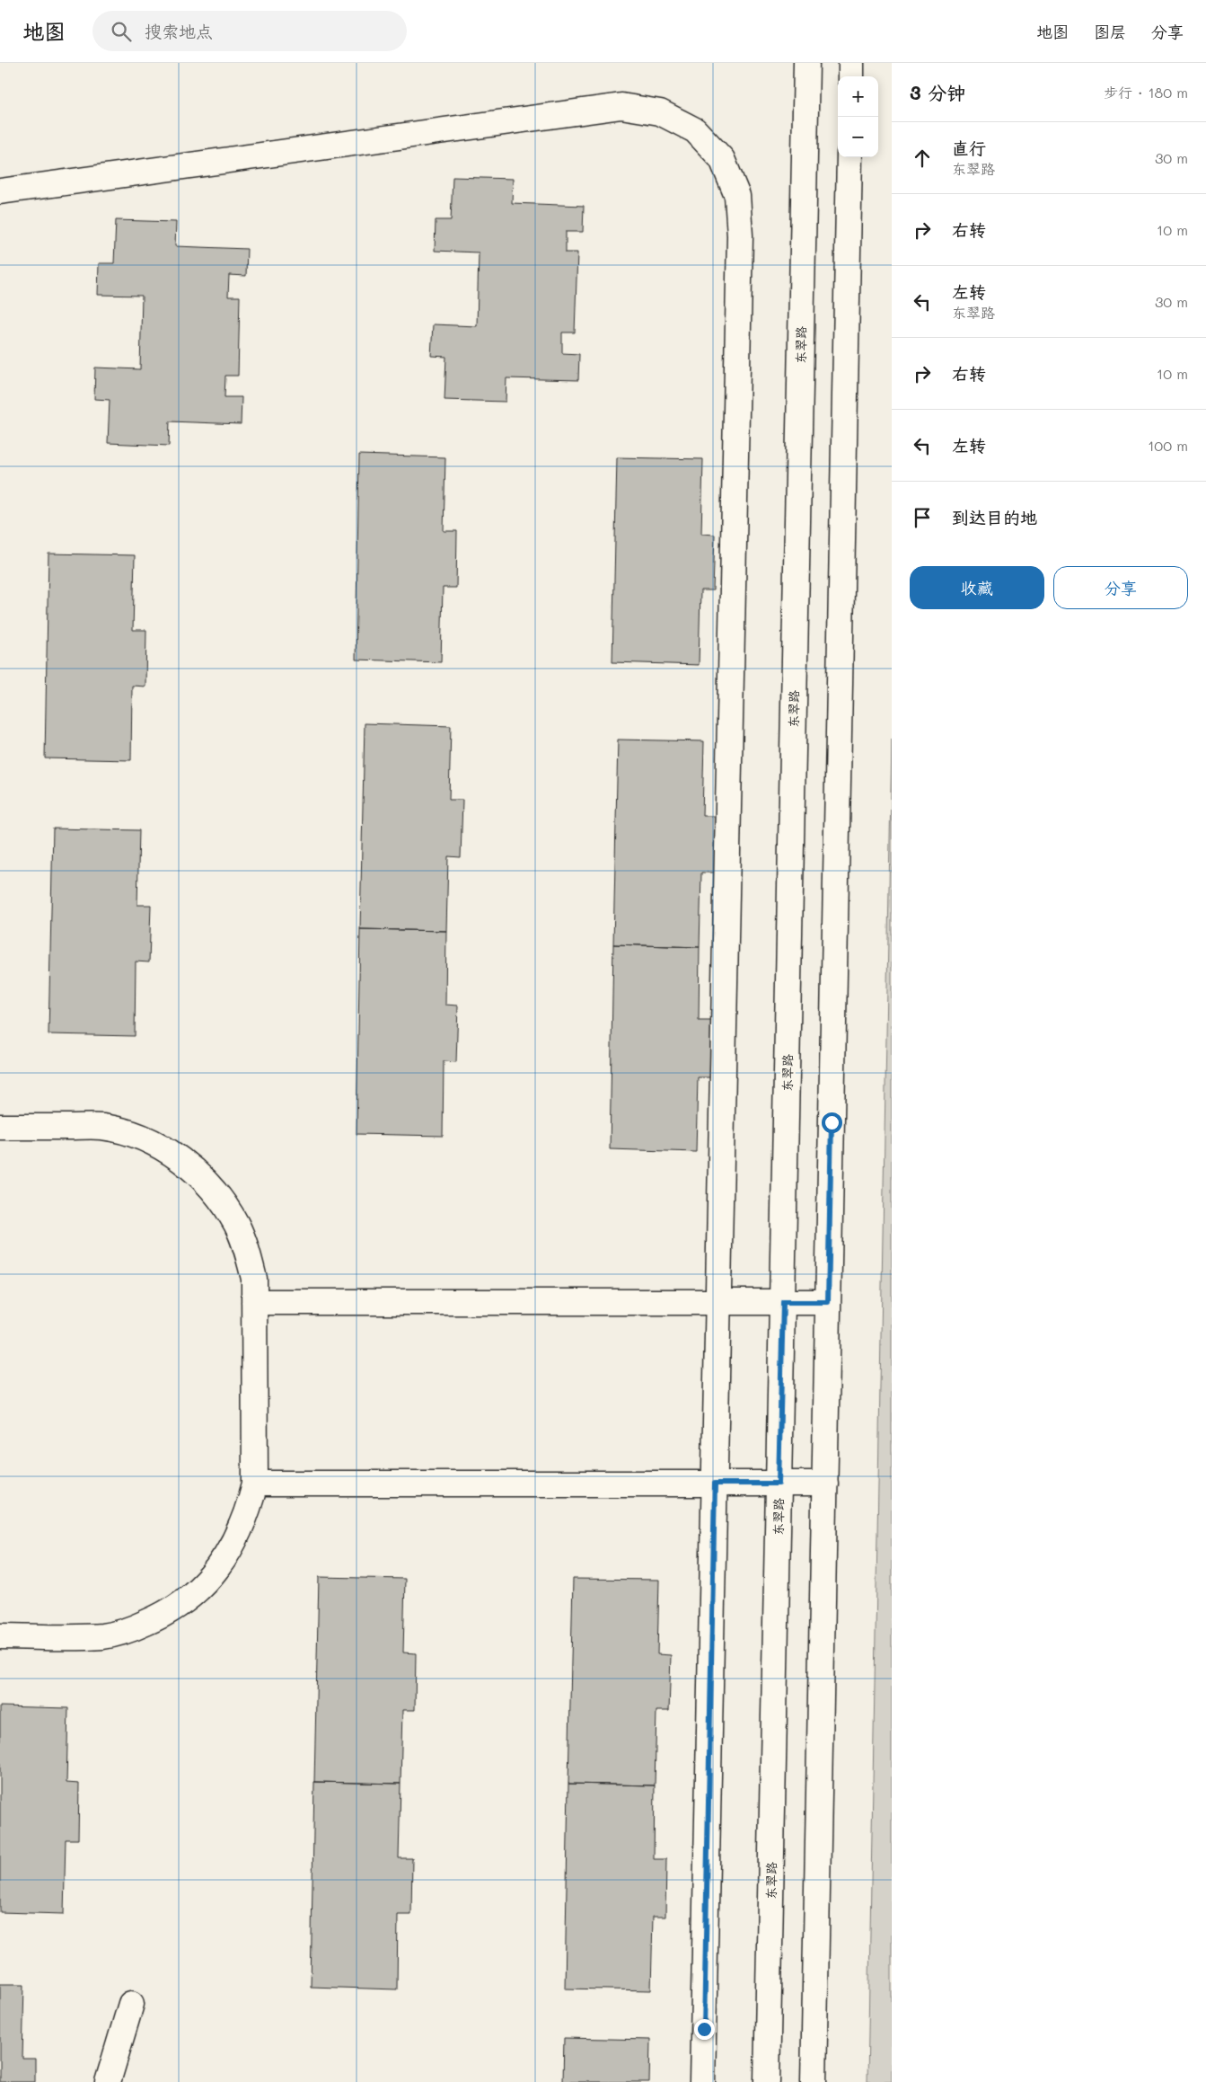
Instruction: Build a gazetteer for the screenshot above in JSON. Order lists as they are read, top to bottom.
{
  "streets": {
    "street": ["东翠路"]
  },
  "page": {
    "header": "地图",
    "search": "搜索地点",
    "nav": ["地图", "图层", "分享"],
    "heading": ["3 分钟", "步行 · 180 m"],
    "map_buttons": ["+", "−"],
    "list": [
      ["直行", "东翠路", "30 m"],
      ["右转", "10 m"],
      ["左转", "东翠路", "30 m"],
      ["右转", "10 m"],
      ["左转", "100 m"],
      "到达目的地"
    ],
    "buttons": ["收藏", "分享"]
  }
}
